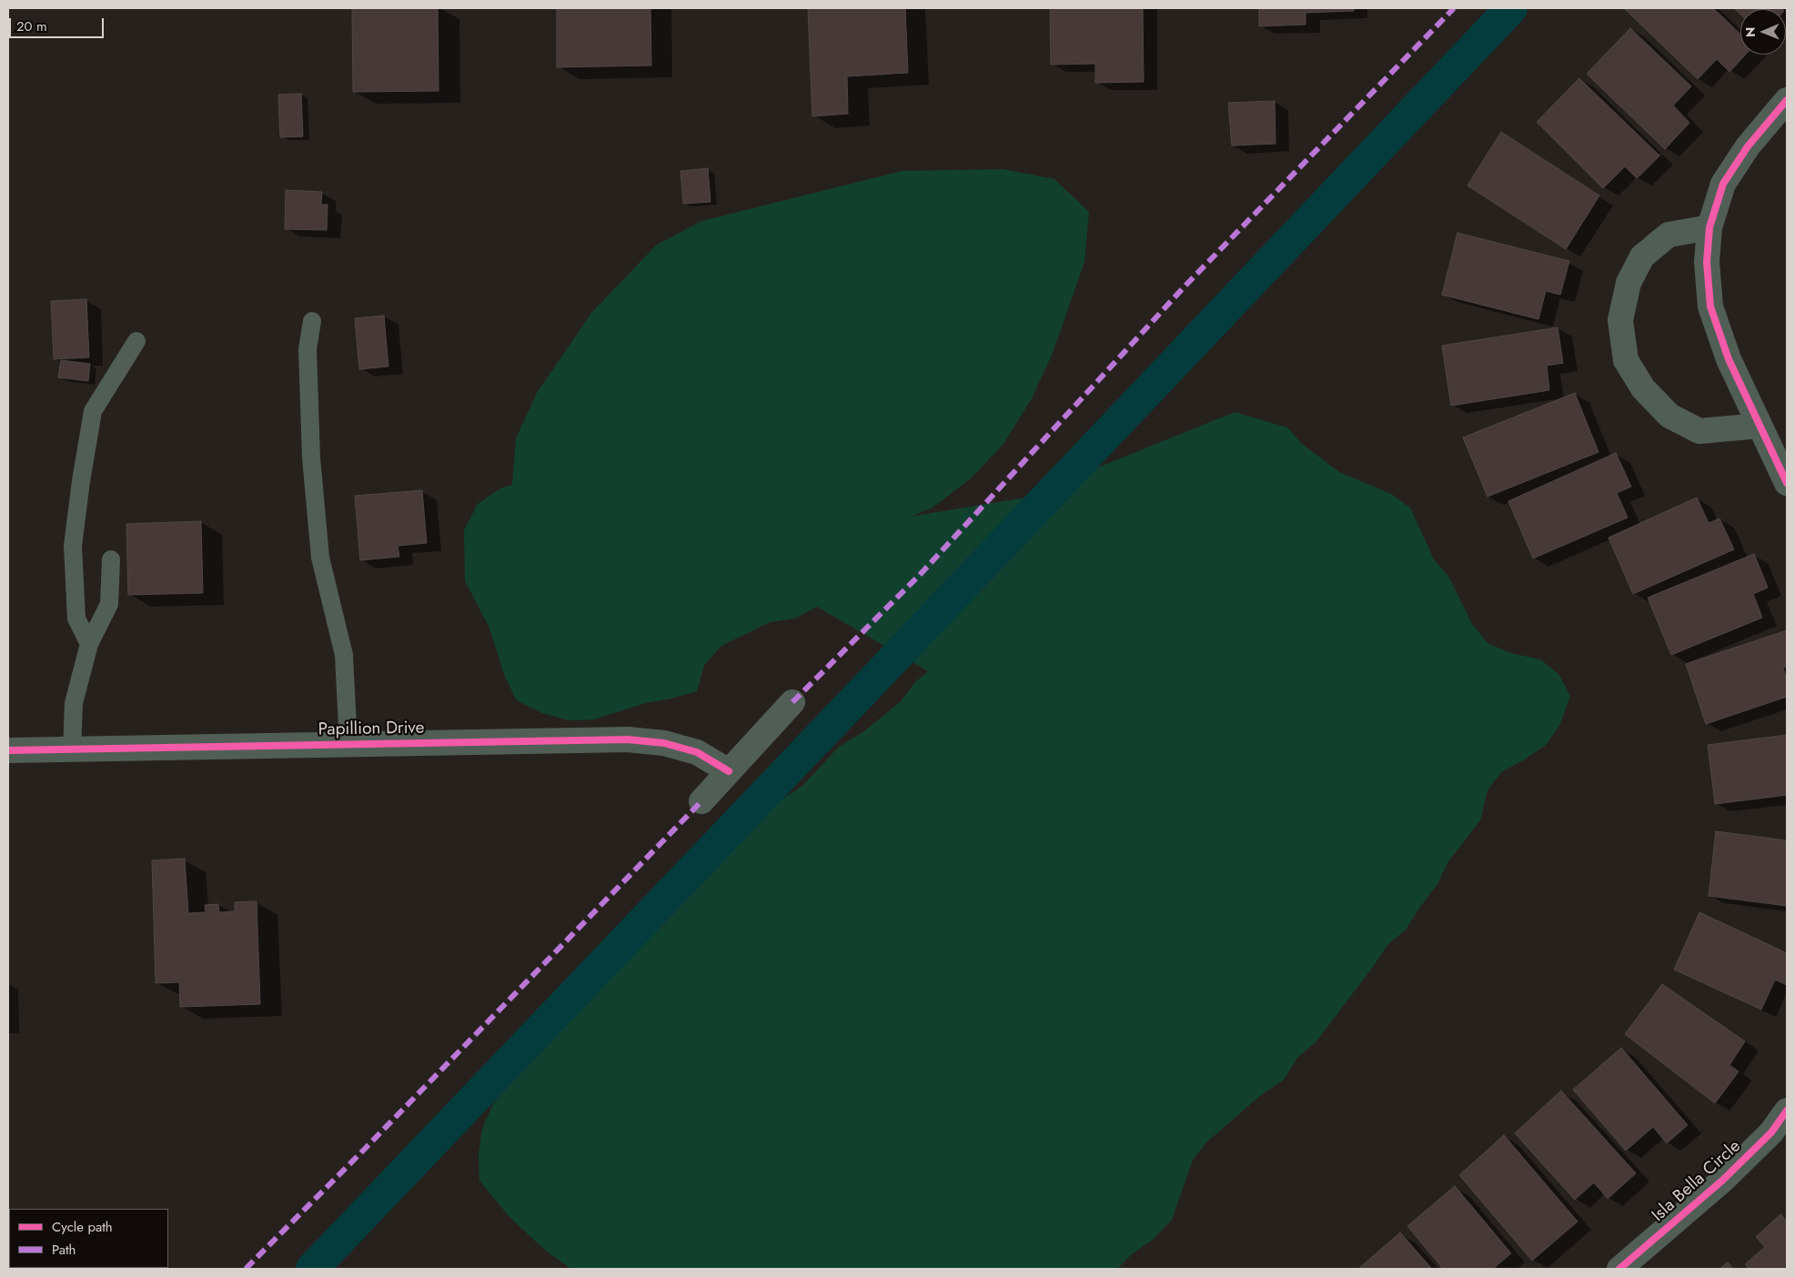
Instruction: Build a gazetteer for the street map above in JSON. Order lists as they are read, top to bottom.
{
  "streets": {
    "street": ["Papillion Drive", "Isla Bella Circle"]
  },
  "legend": ["Cycle path", "Path"],
  "scale_bar": "20 m",
  "north": "left"
}
